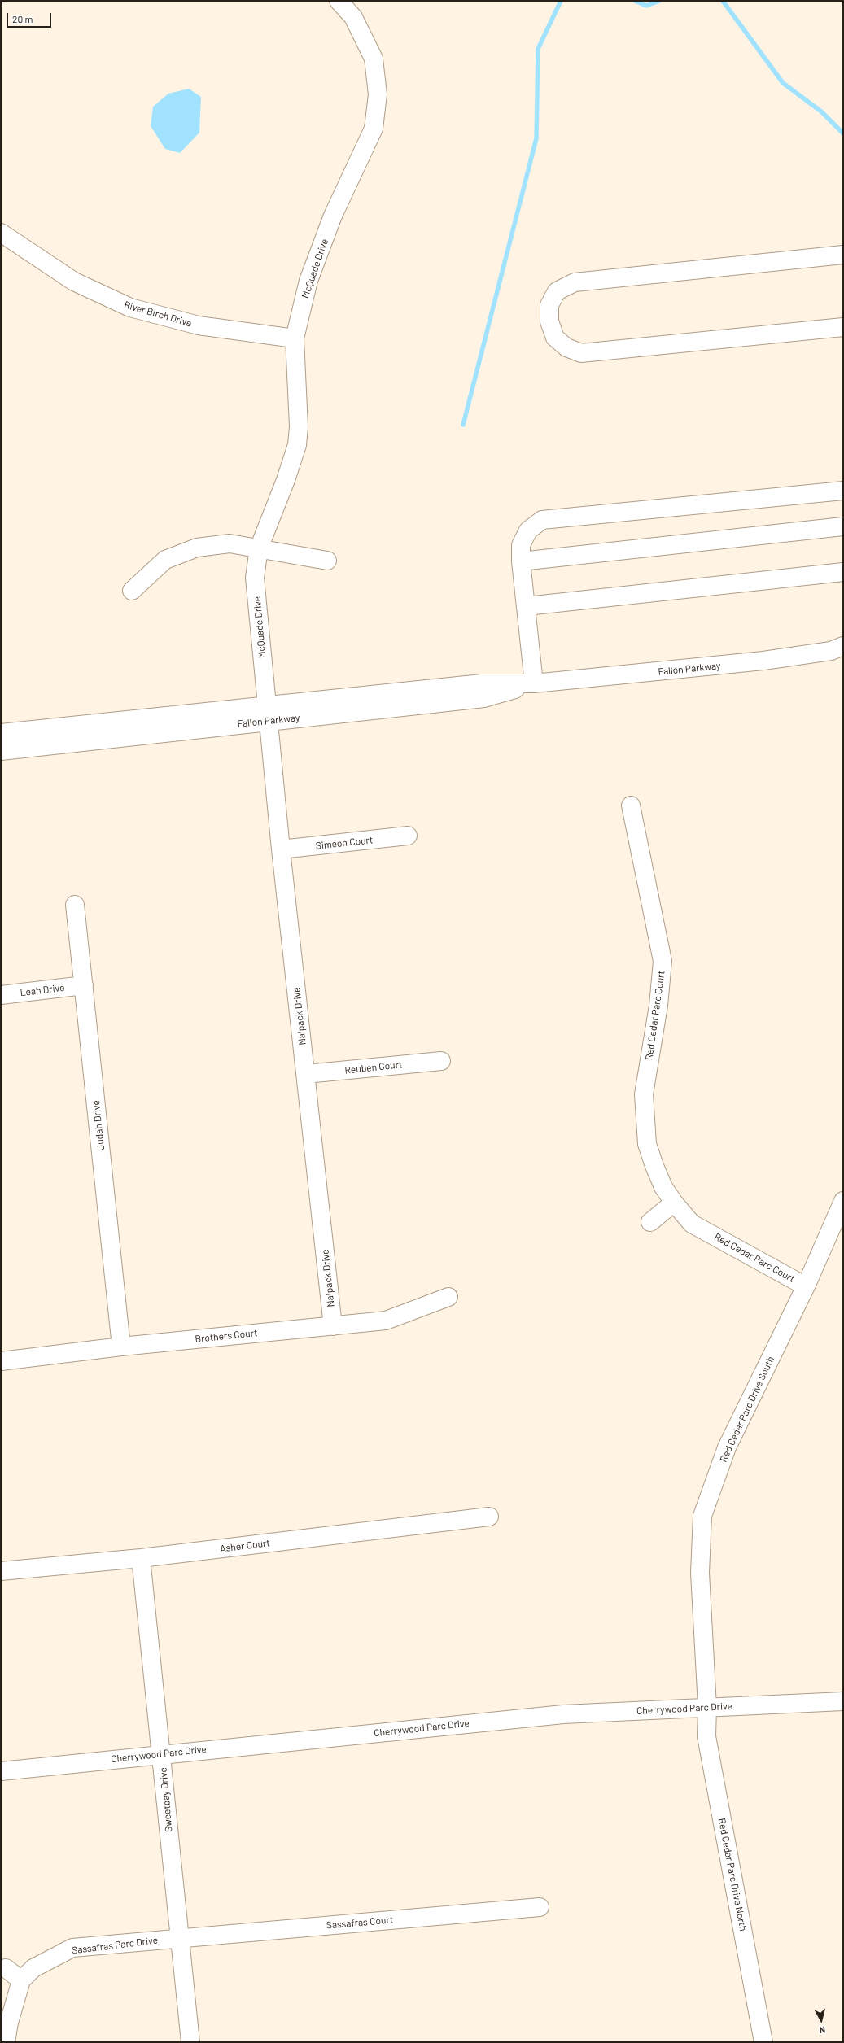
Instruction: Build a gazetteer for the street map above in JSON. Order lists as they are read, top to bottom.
{
  "streets": {
    "street": [
      "McQuade Drive",
      "River Birch Drive",
      "Fallon Parkway",
      "Simeon Court",
      "Leah Drive",
      "Red Cedar Parc Court",
      "Nalpack Drive",
      "Reuben Court",
      "Judah Drive",
      "Brothers Court",
      "Red Cedar Parc Drive South",
      "Asher Court",
      "Cherrywood Parc Drive",
      "Sweetbay Drive",
      "Red Cedar Parc Drive North",
      "Sassafras Court",
      "Sassafras Parc Drive"
    ]
  },
  "crossings": [
    ["McQuade Drive", "River Birch Drive"],
    ["McQuade Drive", "Fallon Parkway"],
    ["McQuade Drive", "Nalpack Drive"],
    ["Fallon Parkway", "Nalpack Drive"],
    ["Simeon Court", "Nalpack Drive"],
    ["Leah Drive", "Judah Drive"],
    ["Red Cedar Parc Court", "Red Cedar Parc Drive South"],
    ["Nalpack Drive", "Reuben Court"],
    ["Nalpack Drive", "Brothers Court"],
    ["Judah Drive", "Brothers Court"],
    ["Red Cedar Parc Drive South", "Cherrywood Parc Drive"],
    ["Red Cedar Parc Drive South", "Red Cedar Parc Drive North"],
    ["Asher Court", "Sweetbay Drive"],
    ["Cherrywood Parc Drive", "Sweetbay Drive"],
    ["Cherrywood Parc Drive", "Red Cedar Parc Drive North"],
    ["Sweetbay Drive", "Sassafras Court"],
    ["Sweetbay Drive", "Sassafras Parc Drive"],
    ["Sassafras Court", "Sassafras Parc Drive"]
  ],
  "scale_bar": "20 m",
  "north": "bottom"
}
